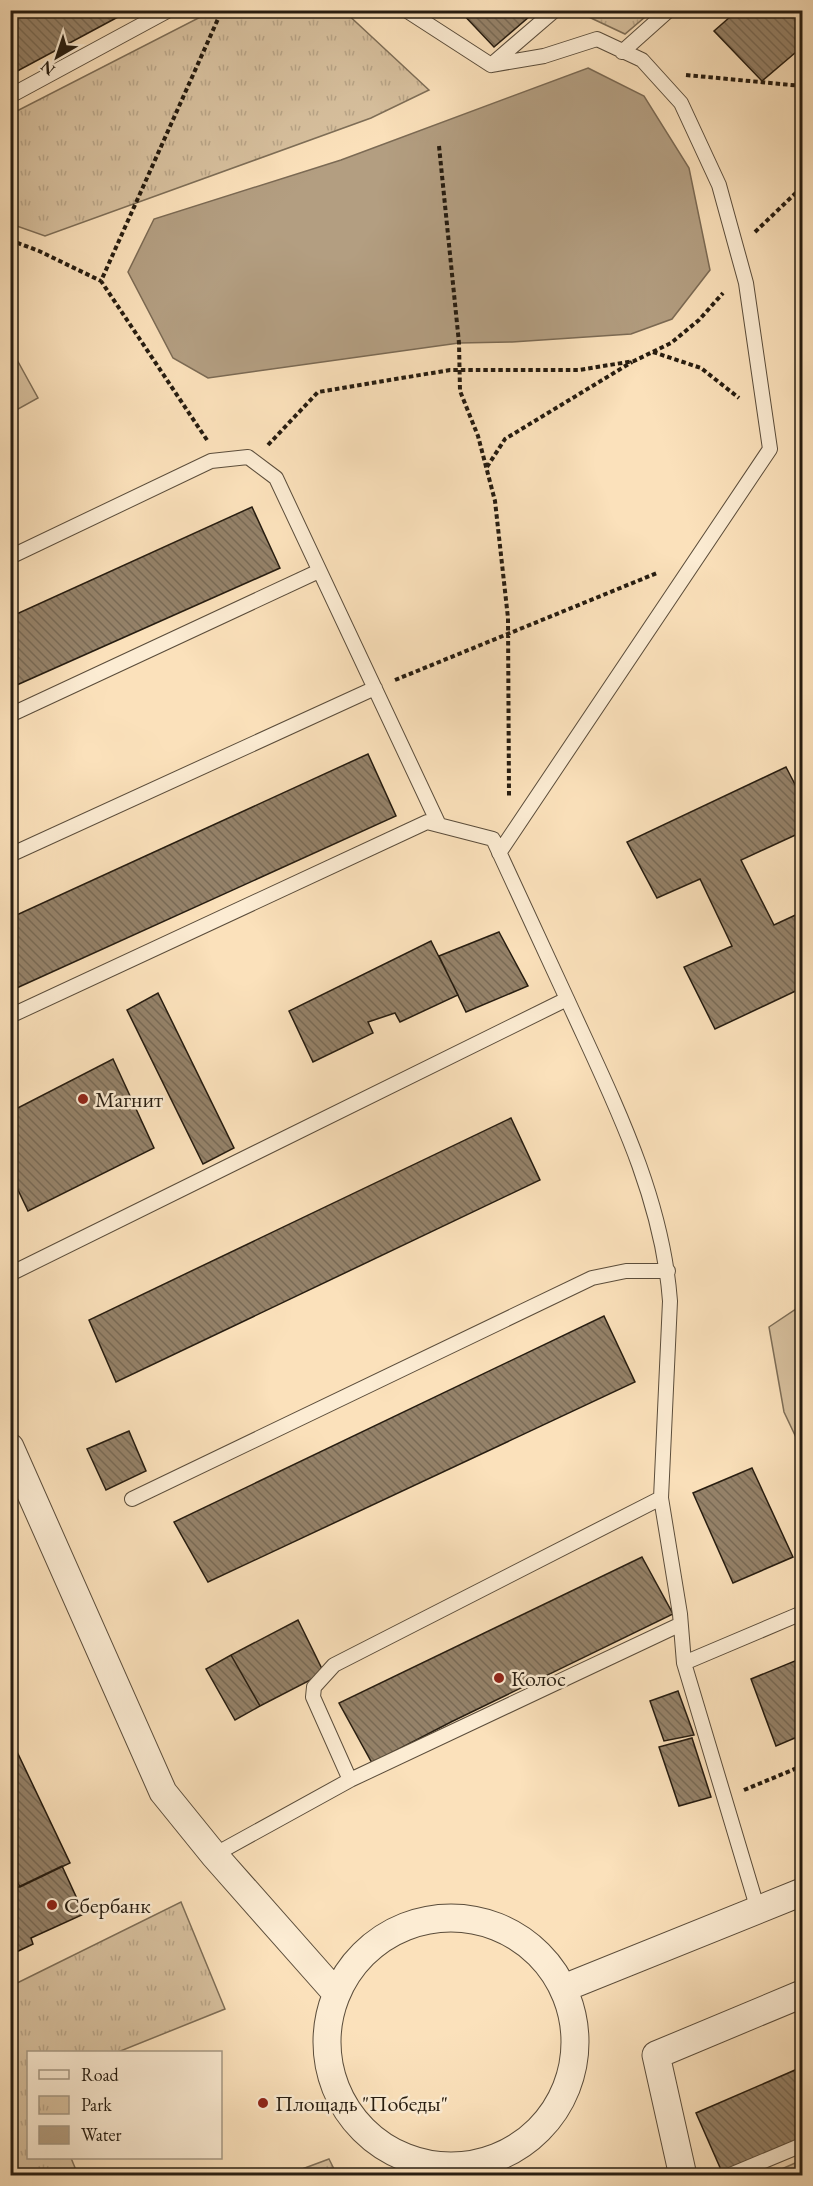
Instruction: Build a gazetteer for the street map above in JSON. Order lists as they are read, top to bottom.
{
  "places": [
    "Магнит",
    "Колос",
    "Сбербанк",
    "Площадь \"Победы\""
  ],
  "legend": ["Road", "Park", "Water"],
  "north": "bottom left"
}
